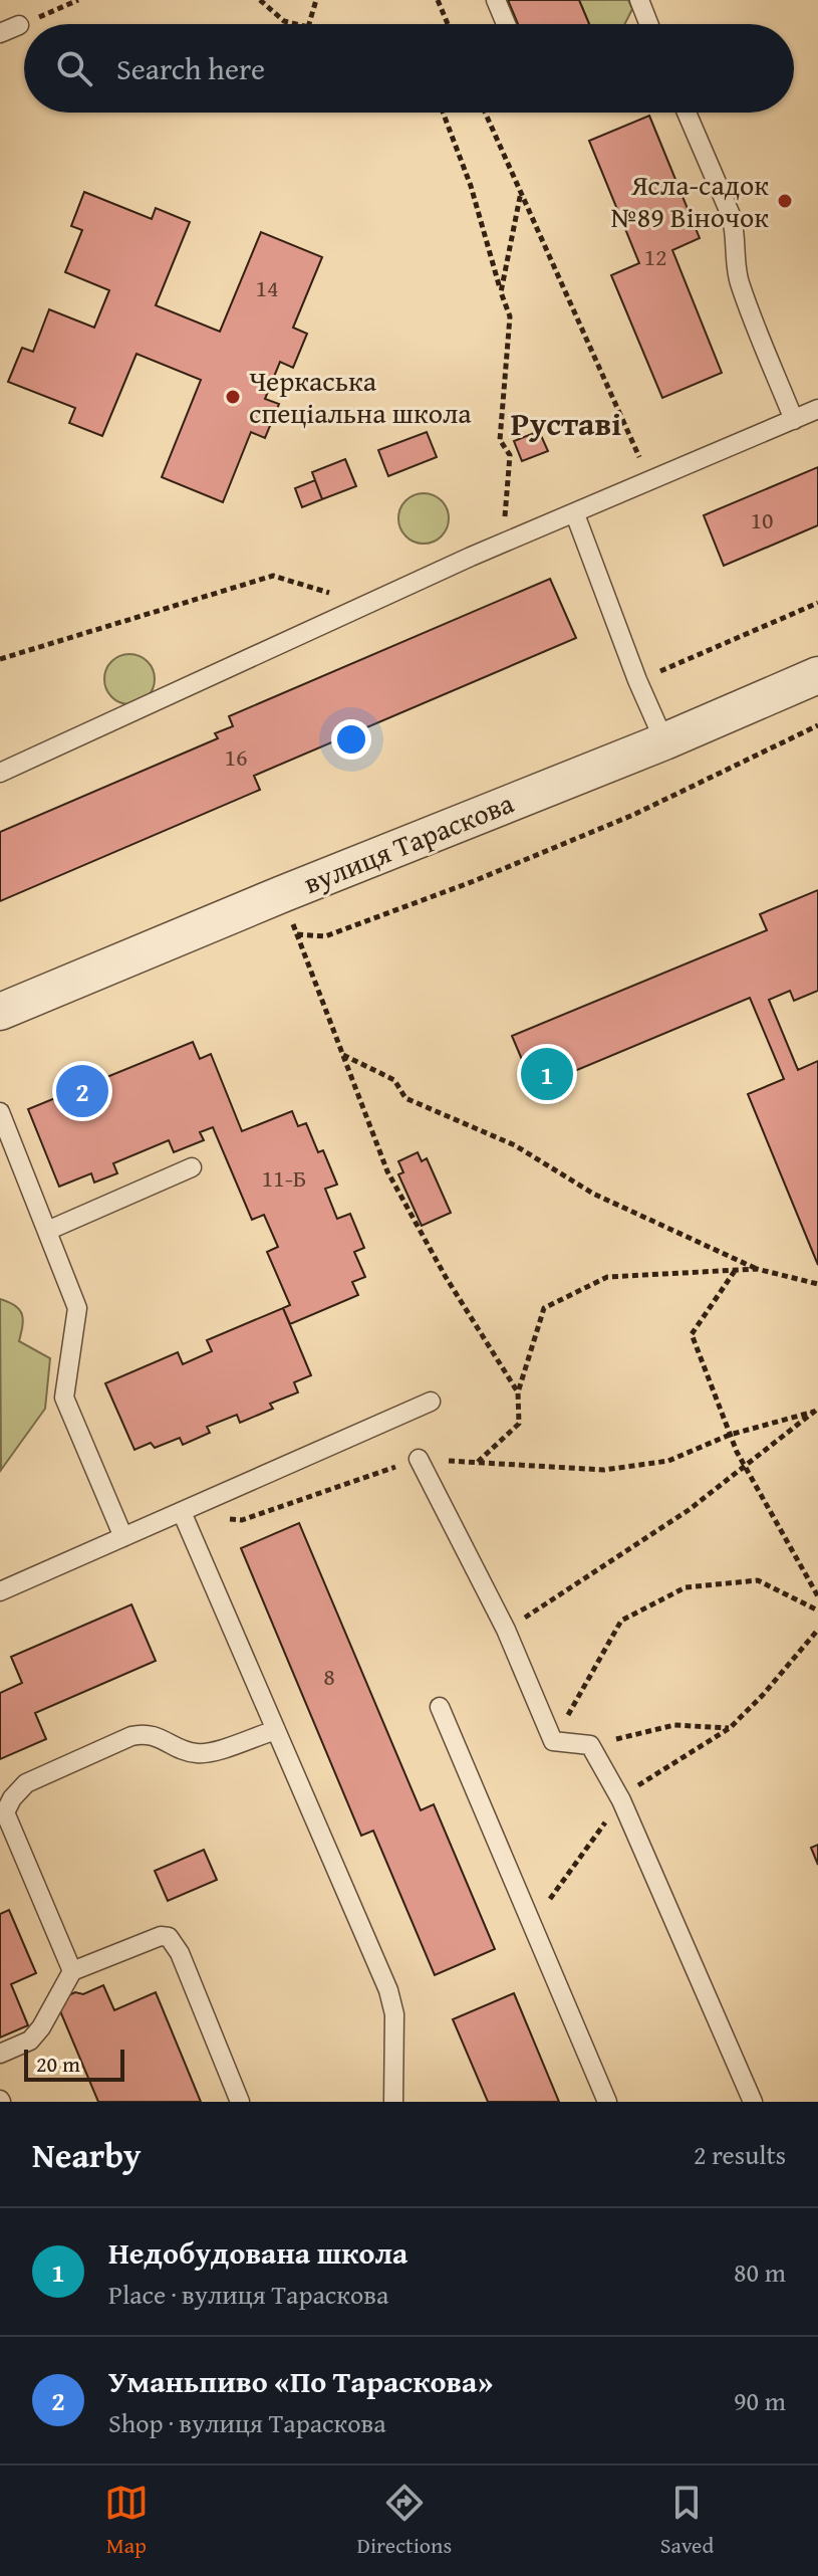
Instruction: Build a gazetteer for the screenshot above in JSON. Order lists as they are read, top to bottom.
{
  "streets": {
    "street": ["вулиця Тараскова"]
  },
  "districts": ["Руставі"],
  "places": ["Ясла-садок №89 Віночок", "Черкаська спеціальна школа"],
  "house_numbers": [
    "12",
    "14",
    "10",
    "16",
    "11-Б",
    "8"
  ],
  "scale_bar": "20 m",
  "page": {
    "search": "Search here",
    "pins": ["1", "2"],
    "scale": "20 m",
    "heading": ["Nearby", "2 results"],
    "list": [
      {
        "mark": "1",
        "name": "Недобудована школа",
        "note": "Place · вулиця Тараскова",
        "value": "80 m"
      },
      {
        "mark": "2",
        "name": "Уманьпиво «По Тараскова»",
        "note": "Shop · вулиця Тараскова",
        "value": "90 m"
      }
    ],
    "nav": ["Map", "Directions", "Saved"]
  }
}
